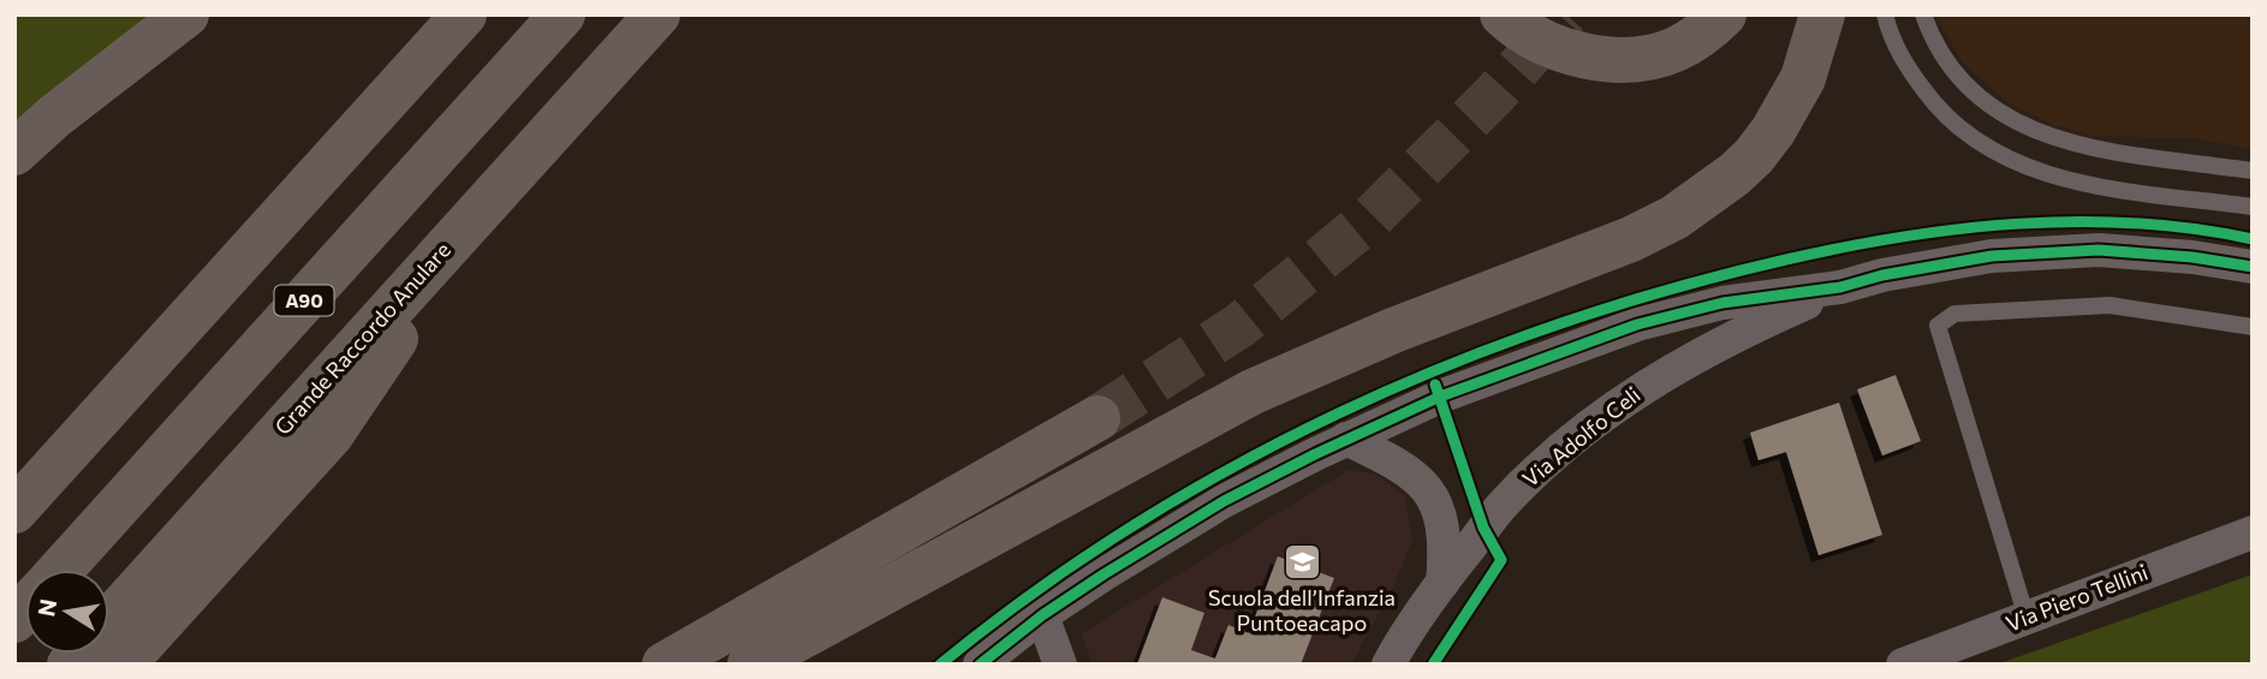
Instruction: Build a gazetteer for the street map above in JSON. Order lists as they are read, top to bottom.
{
  "streets": {
    "highway": ["A90", "Grande Raccordo Anulare"],
    "street": ["Via Adolfo Celi", "Via Piero Tellini"]
  },
  "places": {
    "school or university": ["Scuola dell’Infanzia Puntoeacapo"]
  },
  "north": "left"
}
